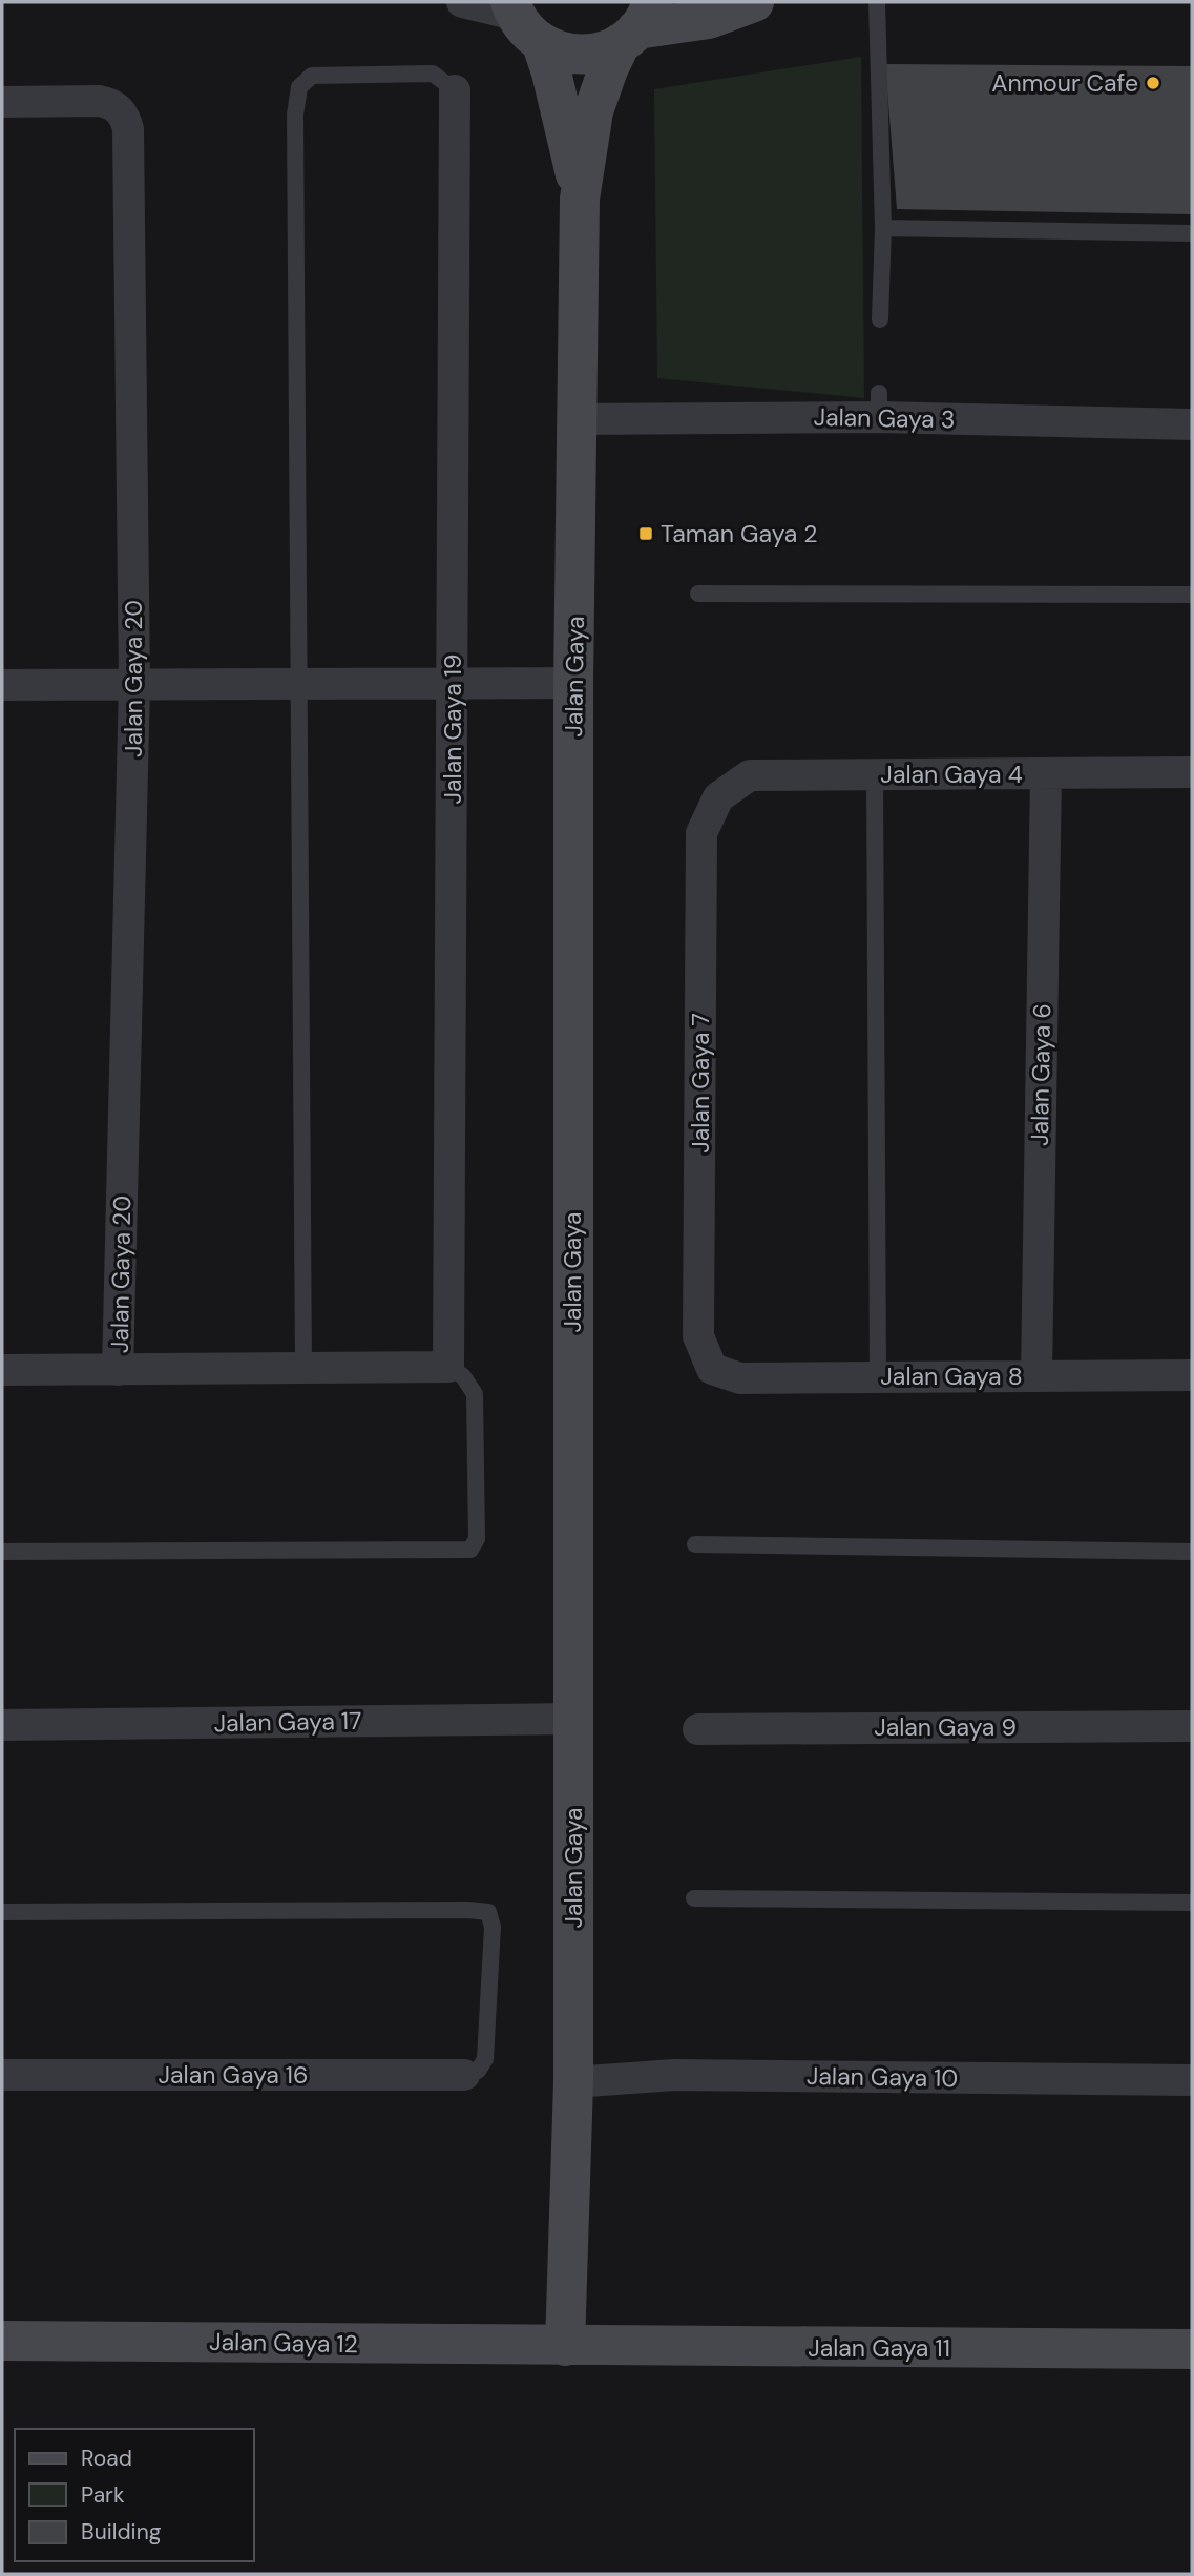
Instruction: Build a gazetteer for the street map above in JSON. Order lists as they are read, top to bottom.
{
  "streets": {
    "street": [
      "Jalan Gaya 3",
      "Jalan Gaya",
      "Jalan Gaya 20",
      "Jalan Gaya 19",
      "Jalan Gaya 4",
      "Jalan Gaya 6",
      "Jalan Gaya 7",
      "Jalan Gaya 8",
      "Jalan Gaya 17",
      "Jalan Gaya 9",
      "Jalan Gaya 16",
      "Jalan Gaya 10",
      "Jalan Gaya 12",
      "Jalan Gaya 11"
    ]
  },
  "crossings": [
    ["Jalan Gaya 3", "Jalan Gaya"],
    ["Jalan Gaya", "Jalan Gaya 17"],
    ["Jalan Gaya", "Jalan Gaya 10"],
    ["Jalan Gaya", "Jalan Gaya 12"],
    ["Jalan Gaya", "Jalan Gaya 11"],
    ["Jalan Gaya 4", "Jalan Gaya 6"],
    ["Jalan Gaya 4", "Jalan Gaya 7"],
    ["Jalan Gaya 6", "Jalan Gaya 8"],
    ["Jalan Gaya 7", "Jalan Gaya 8"],
    ["Jalan Gaya 12", "Jalan Gaya 11"]
  ],
  "places": {
    "other": ["Anmour Cafe"],
    "transit": ["Taman Gaya 2"]
  },
  "legend": ["Road", "Park", "Building"]
}
